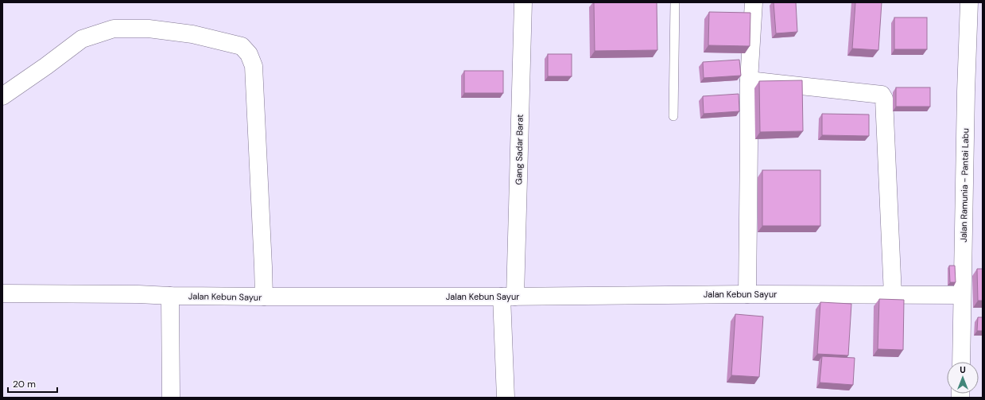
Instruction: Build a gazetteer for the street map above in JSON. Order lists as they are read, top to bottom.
{
  "streets": {
    "street": ["Gang Sadar Barat", "Jalan Ramunia - Pantai Labu", "Jalan Kebun Sayur"]
  },
  "crossings": [
    ["Gang Sadar Barat", "Jalan Kebun Sayur"],
    ["Jalan Ramunia - Pantai Labu", "Jalan Kebun Sayur"]
  ],
  "scale_bar": "20 m",
  "north": "top"
}
